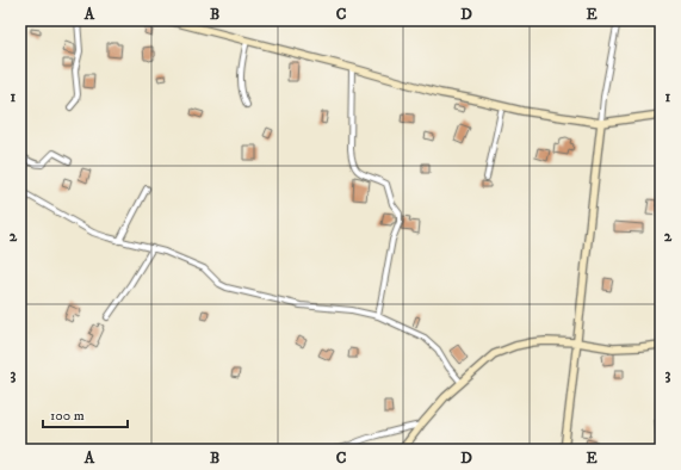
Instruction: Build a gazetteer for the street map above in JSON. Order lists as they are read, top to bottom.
{
  "scale_bar": "100 m",
  "grid": {
    "columns": [
      "A",
      "B",
      "C",
      "D",
      "E"
    ],
    "rows": ["1", "2", "3"]
  }
}
